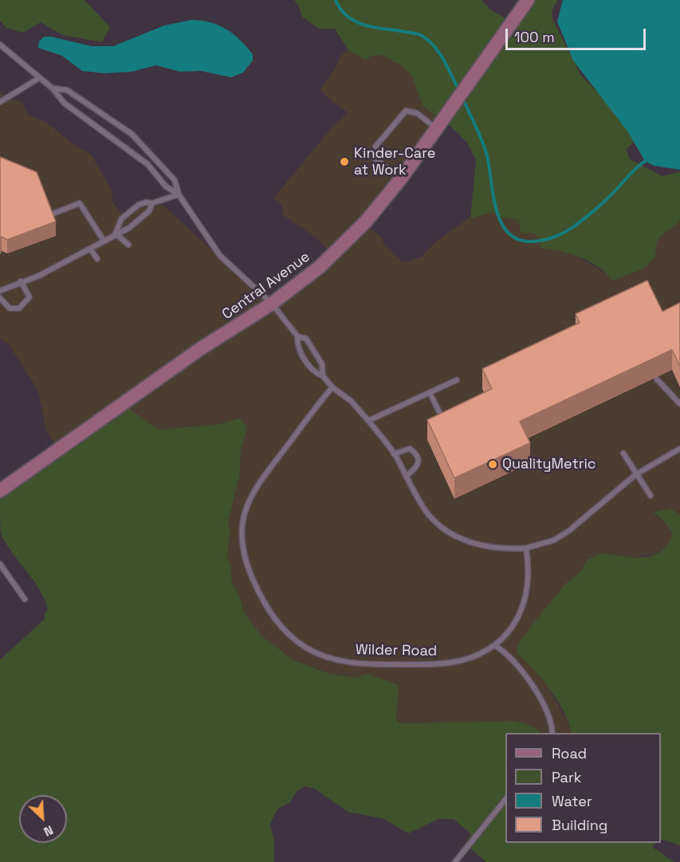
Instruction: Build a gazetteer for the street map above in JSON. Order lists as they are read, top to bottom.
{
  "streets": {
    "main road": ["Central Avenue"],
    "lane": ["Wilder Road"]
  },
  "places": ["Kinder-Care at Work", "QualityMetric"],
  "legend": [
    "Road",
    "Park",
    "Water",
    "Building"
  ],
  "scale_bar": "100 m",
  "north": "bottom right"
}
